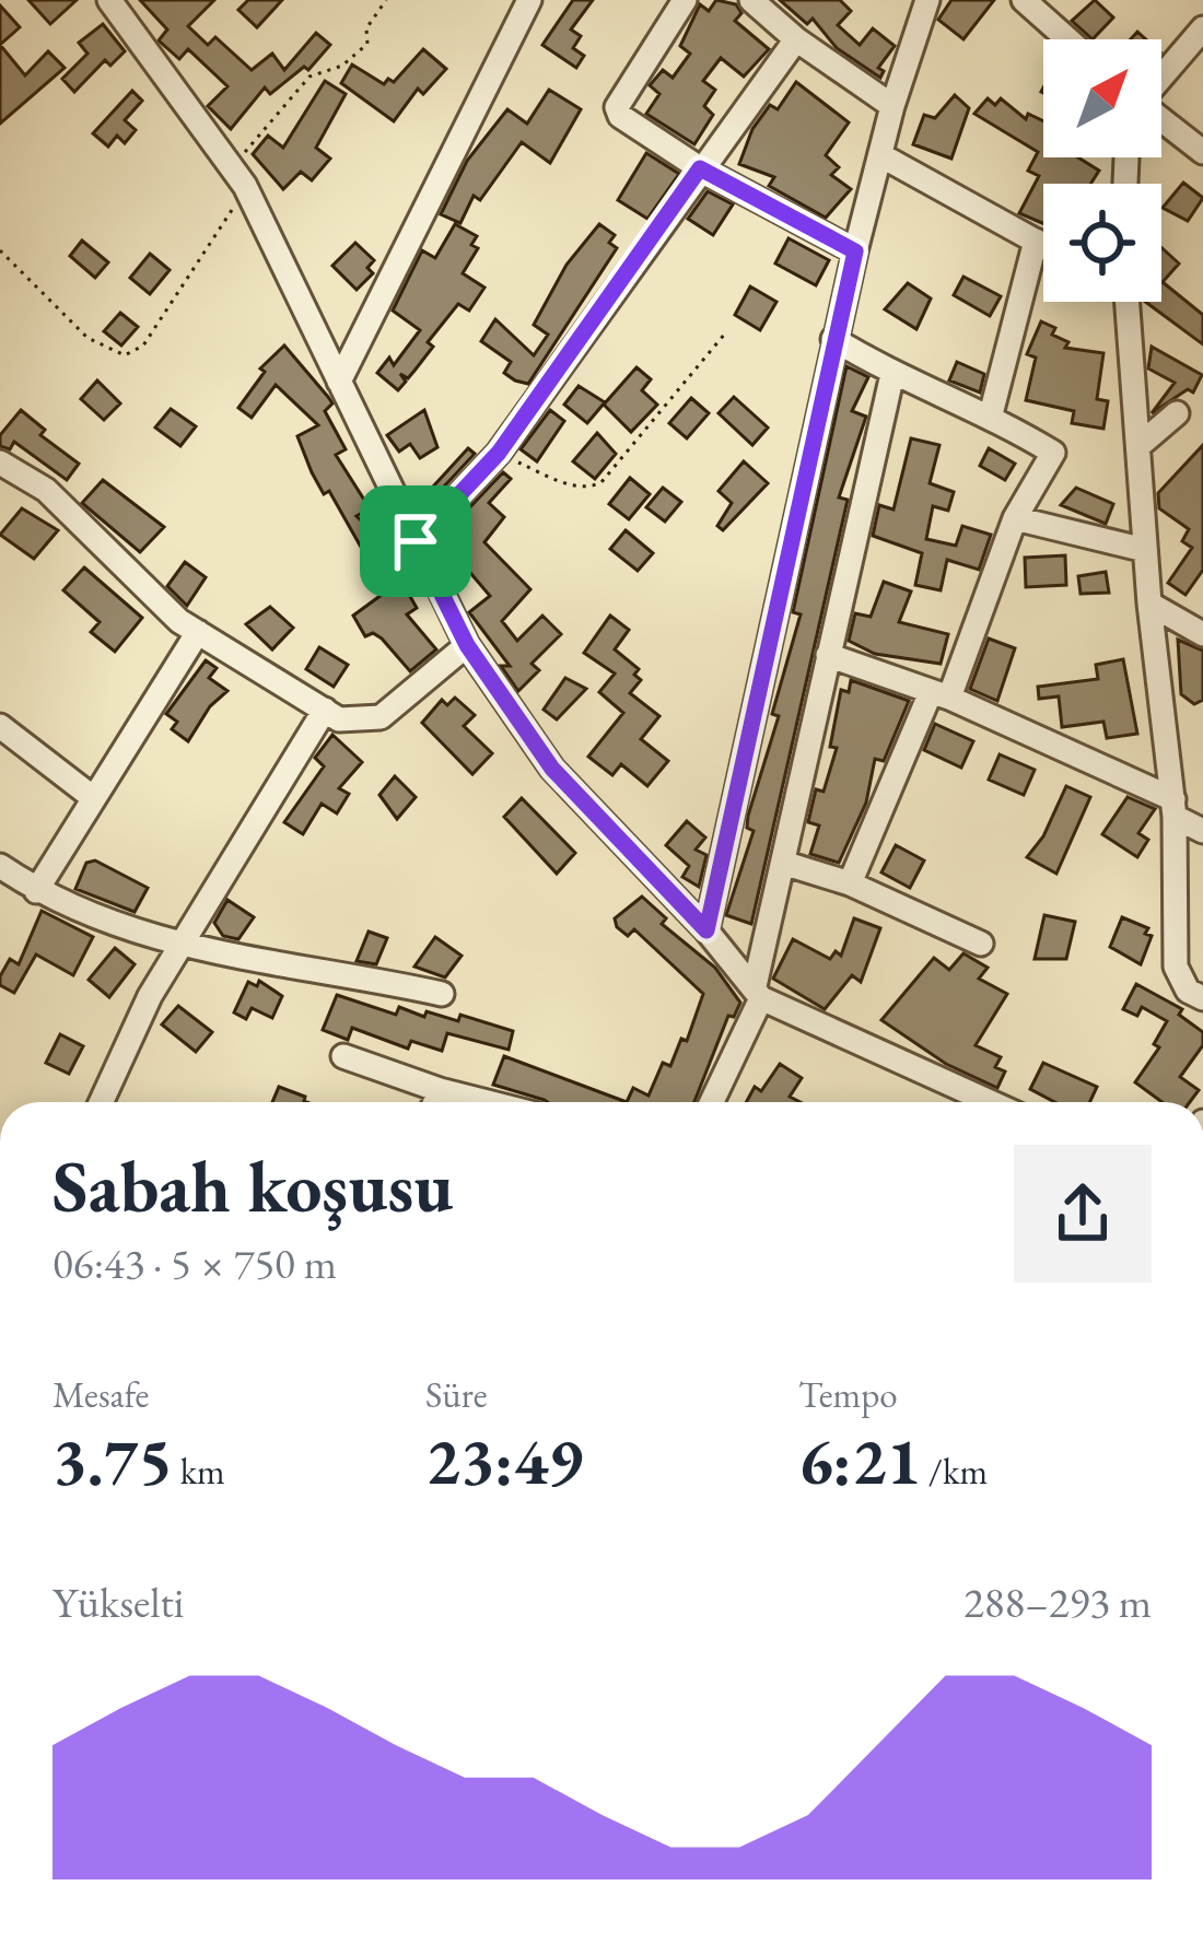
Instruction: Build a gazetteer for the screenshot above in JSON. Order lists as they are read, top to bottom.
{
  "north": "top right",
  "page": {
    "heading": ["Sabah koşusu", "06:43 · 5 × 750 m"],
    "stats": [
      ["Mesafe", "3.75 km"],
      ["Süre", "23:49"],
      ["Tempo", "6:21 /km"]
    ],
    "chart": ["Yükselti", "288–293 m"]
  }
}
